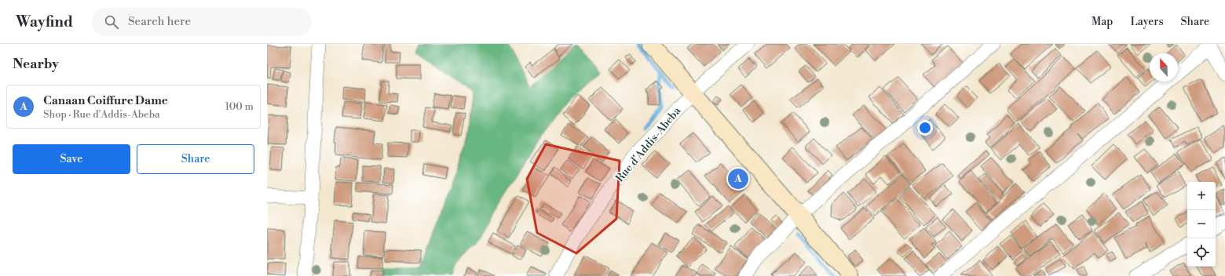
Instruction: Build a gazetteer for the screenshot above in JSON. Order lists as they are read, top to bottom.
{
  "streets": {
    "street": ["Rue d'Addis-Abeba"]
  },
  "north": "top",
  "page": {
    "header": "Wayfind",
    "search": "Search here",
    "nav": ["Map", "Layers", "Share"],
    "heading": "Nearby",
    "list": [
      {
        "mark": "A",
        "name": "Canaan Coiffure Dame",
        "note": "Shop · Rue d'Addis-Abeba",
        "value": "100 m"
      }
    ],
    "buttons": ["Save", "Share"],
    "pins": "A",
    "map_buttons": ["+", "−"]
  }
}
